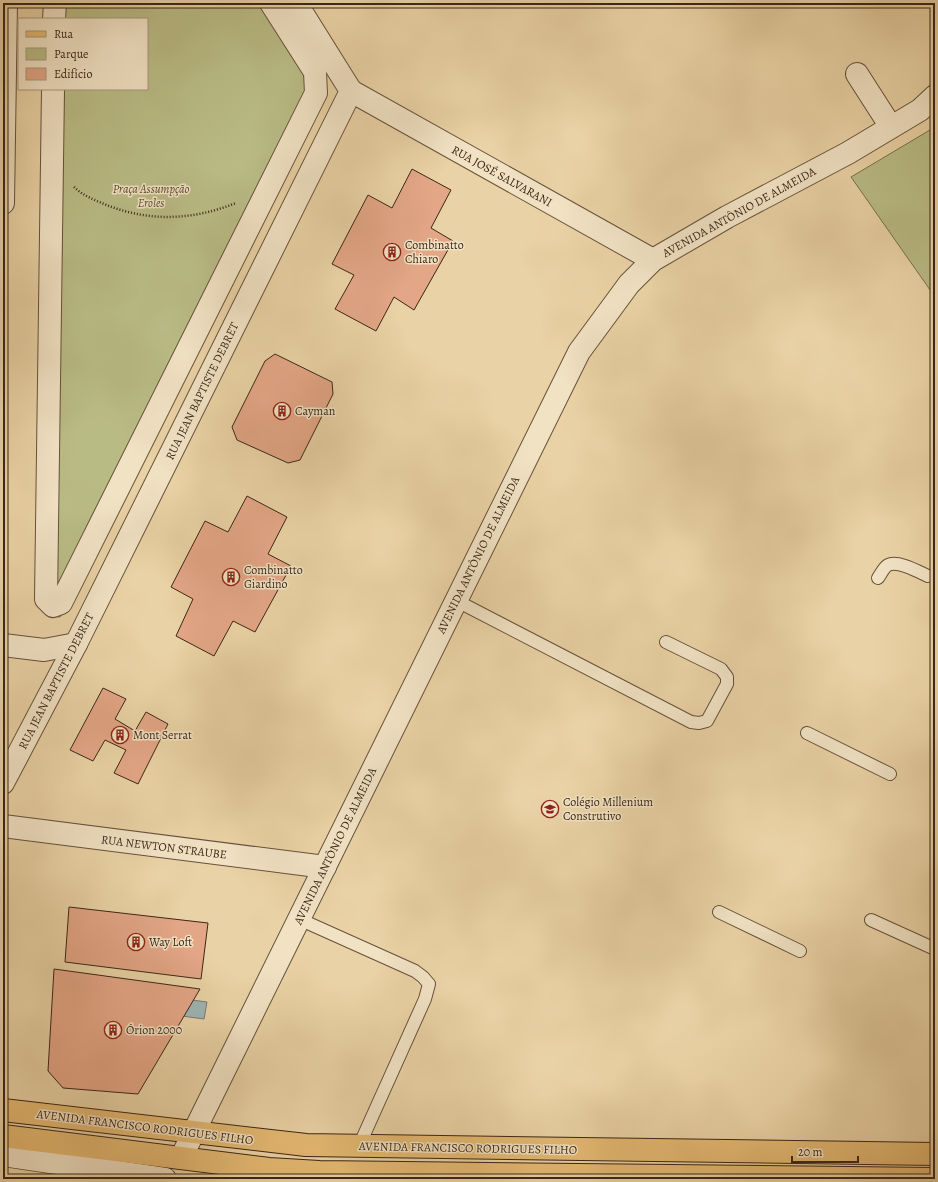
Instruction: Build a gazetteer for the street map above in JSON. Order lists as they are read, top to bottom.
{
  "streets": {
    "main road": ["AVENIDA FRANCISCO RODRIGUES FILHO"],
    "street": [
      "RUA JOSÉ SALVARANI",
      "AVENIDA ANTÔNIO DE ALMEIDA",
      "RUA JEAN BAPTISTE DEBRET",
      "RUA NEWTON STRAUBE"
    ]
  },
  "crossings": [
    ["RUA JOSÉ SALVARANI", "AVENIDA ANTÔNIO DE ALMEIDA"],
    ["RUA JOSÉ SALVARANI", "RUA JEAN BAPTISTE DEBRET"],
    ["AVENIDA ANTÔNIO DE ALMEIDA", "RUA NEWTON STRAUBE"],
    ["AVENIDA ANTÔNIO DE ALMEIDA", "AVENIDA FRANCISCO RODRIGUES FILHO"]
  ],
  "parks": ["Praça Assumpção Eroles"],
  "places": {
    "building": [
      "Combinatto Chiaro",
      "Cayman",
      "Combinatto Giardino",
      "Mont Serrat",
      "Way Loft",
      "Órion 2000"
    ],
    "school or university": ["Colégio Millenium Construtivo"]
  },
  "legend": ["Rua", "Parque", "Edifício"],
  "scale_bar": "20 m"
}
